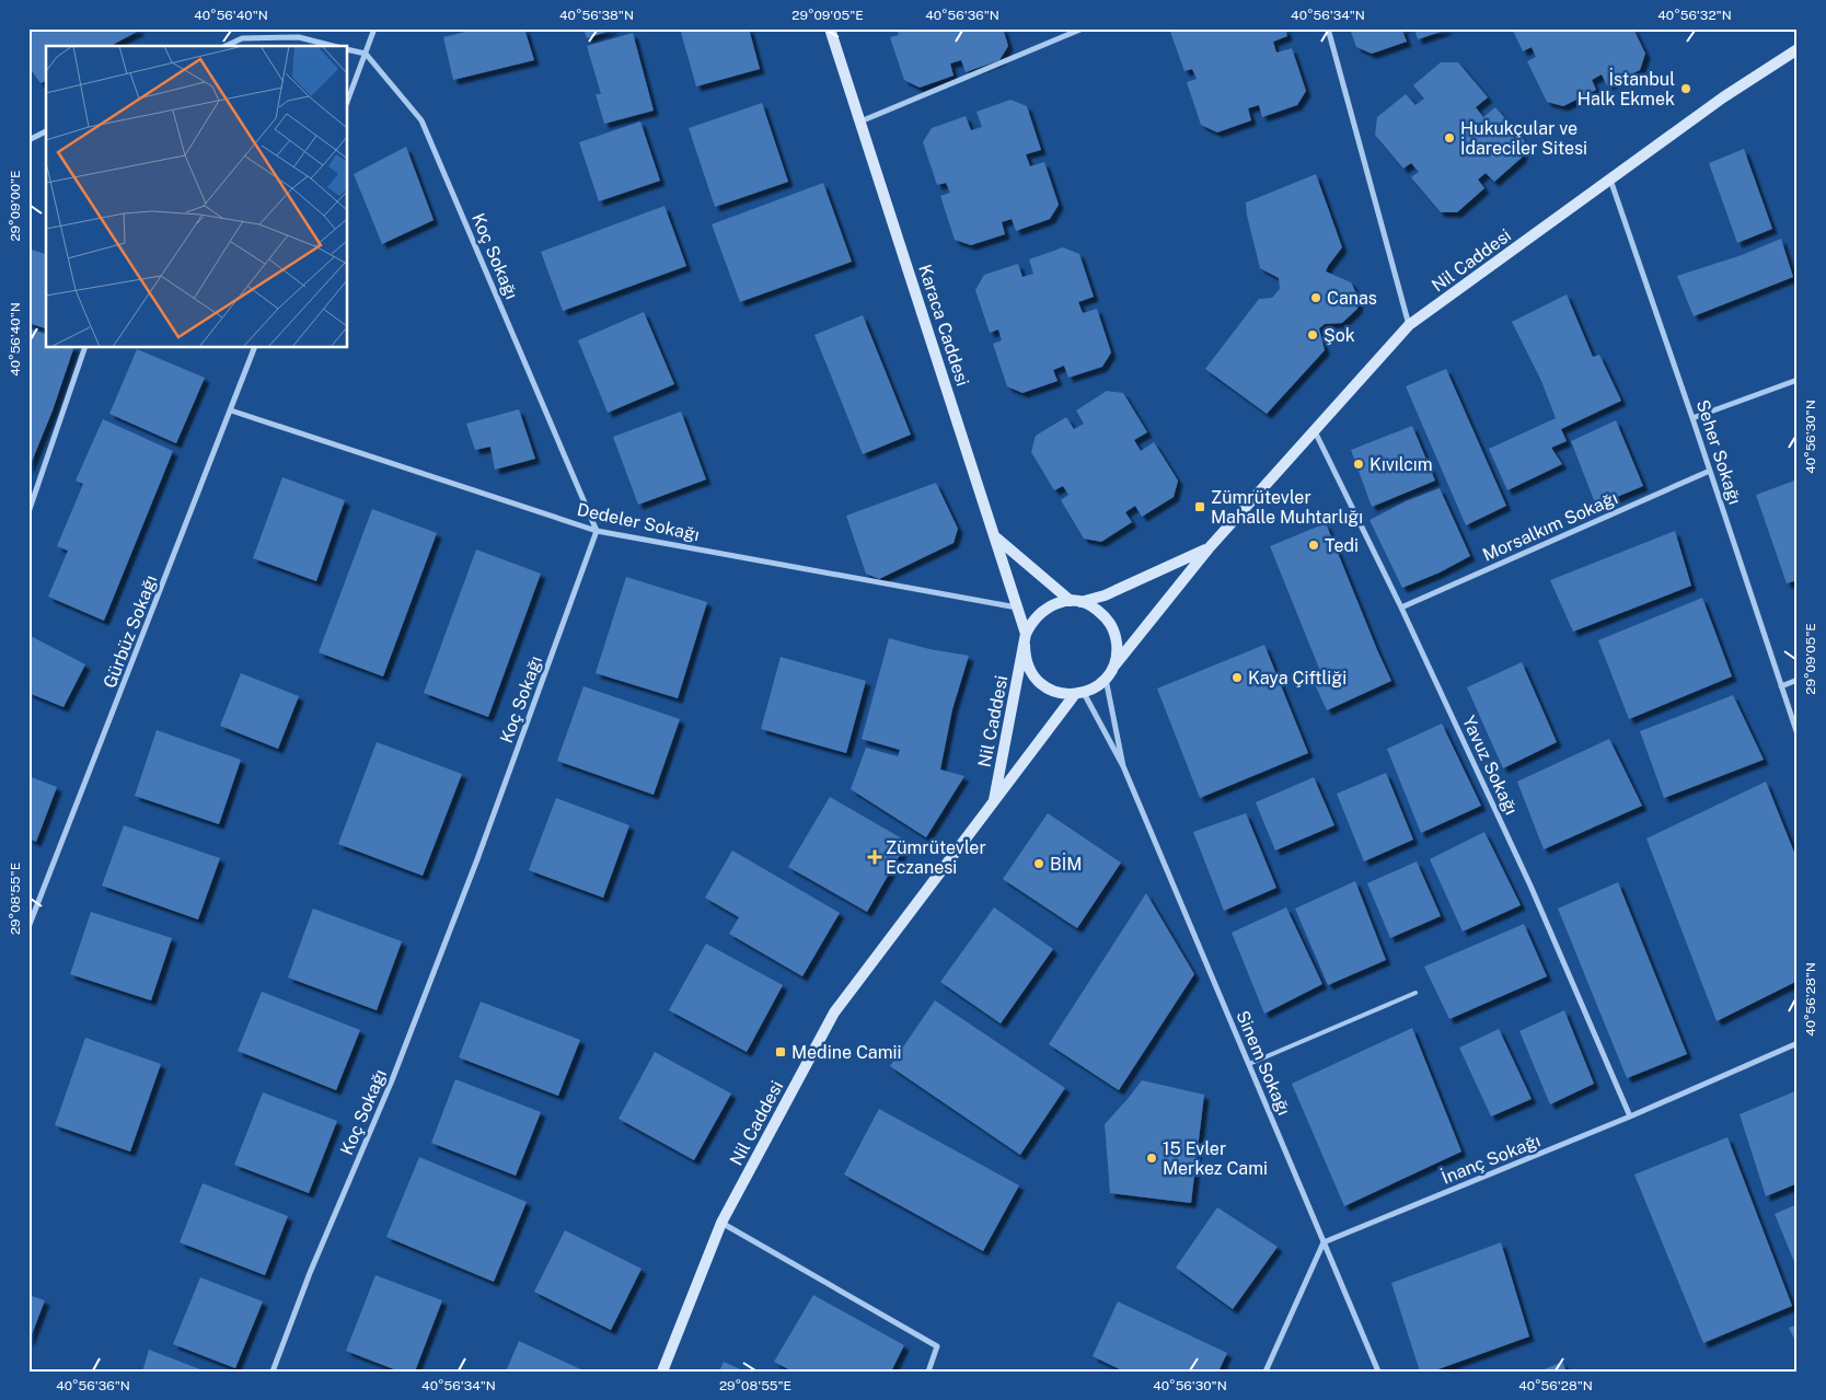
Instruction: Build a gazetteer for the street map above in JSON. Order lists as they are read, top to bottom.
{
  "streets": {
    "street": [
      "Koç Sokağı",
      "Nil Caddesi",
      "Karaca Caddesi",
      "Seher Sokağı",
      "Dedeler Sokağı",
      "Morsalkım Sokağı",
      "Gürbüz Sokağı",
      "Yavuz Sokağı",
      "Sinem Sokağı",
      "İnanç Sokağı"
    ]
  },
  "crossings": [
    ["Koç Sokağı", "Dedeler Sokağı"],
    ["Nil Caddesi", "Karaca Caddesi"],
    ["Nil Caddesi", "Seher Sokağı"],
    ["Nil Caddesi", "Yavuz Sokağı"],
    ["Nil Caddesi", "Sinem Sokağı"],
    ["Karaca Caddesi", "Dedeler Sokağı"],
    ["Karaca Caddesi", "Sinem Sokağı"],
    ["Seher Sokağı", "Morsalkım Sokağı"],
    ["Dedeler Sokağı", "Gürbüz Sokağı"],
    ["Morsalkım Sokağı", "Yavuz Sokağı"],
    ["Yavuz Sokağı", "İnanç Sokağı"],
    ["Sinem Sokağı", "İnanç Sokağı"]
  ],
  "places": {
    "other": [
      "İstanbul Halk Ekmek",
      "Hukukçular ve İdareciler Sitesi",
      "Canas",
      "Şok",
      "Kıvılcım",
      "Tedi",
      "Kaya Çiftliği",
      "BİM",
      "15 Evler Merkez Cami"
    ],
    "transit": ["Zümrütevler Mahalle Muhtarlığı", "Medine Camii"],
    "health": ["Zümrütevler Eczanesi"]
  },
  "coordinates": [
    "40°56'40\"N",
    "40°56'38\"N",
    "29°09'05\"E",
    "40°56'36\"N",
    "40°56'34\"N",
    "40°56'32\"N",
    "29°09'00\"E",
    "40°56'30\"N",
    "29°08'55\"E",
    "40°56'28\"N"
  ]
}
